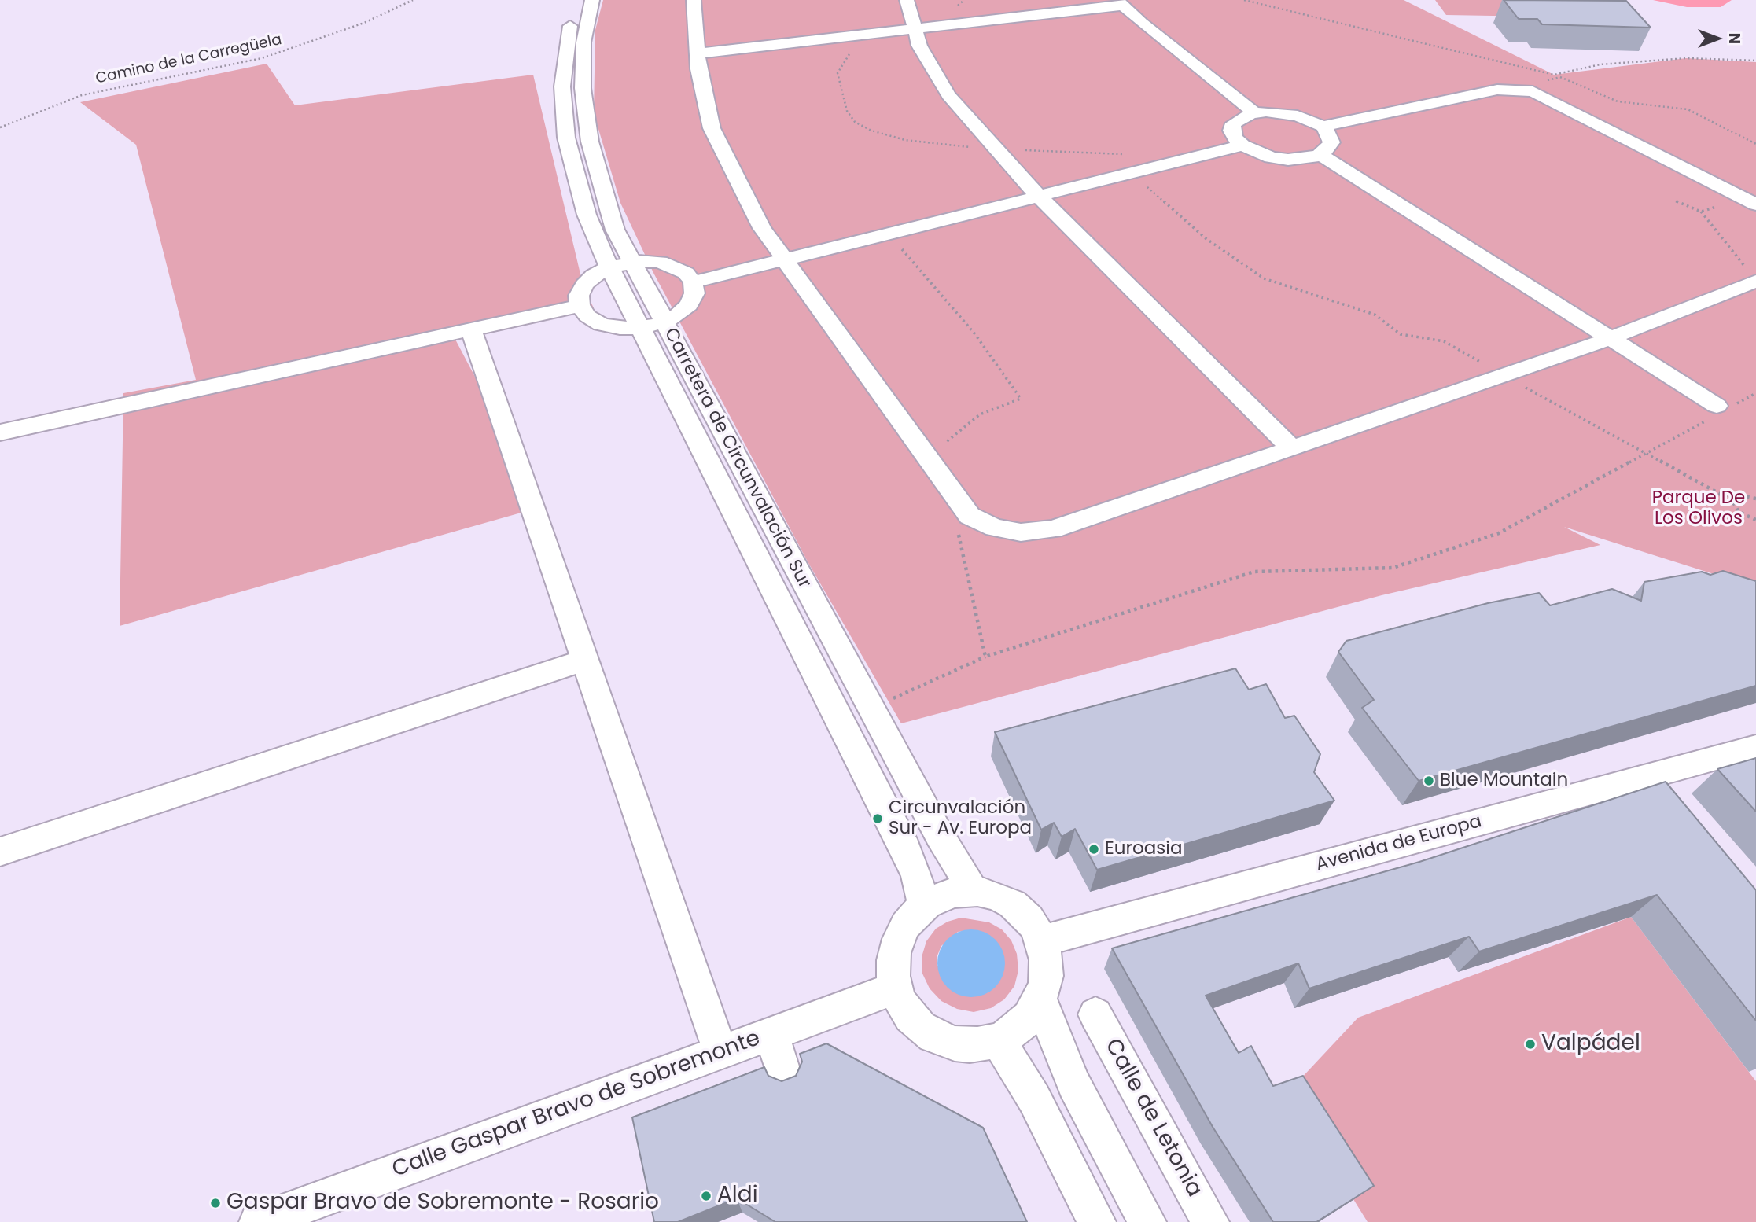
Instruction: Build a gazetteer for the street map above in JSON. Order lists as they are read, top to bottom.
{
  "streets": {
    "street": [
      "Carretera de Circunvalación Sur",
      "Avenida de Europa",
      "Calle Gaspar Bravo de Sobremonte",
      "Calle de Letonia"
    ],
    "path": ["Camino de la Carregüela"]
  },
  "crossings": [
    ["Carretera de Circunvalación Sur", "Avenida de Europa"],
    ["Carretera de Circunvalación Sur", "Calle Gaspar Bravo de Sobremonte"],
    ["Avenida de Europa", "Calle Gaspar Bravo de Sobremonte"]
  ],
  "parks": ["Parque De Los Olivos"],
  "places": [
    "Blue Mountain",
    "Circunvalación Sur - Av. Europa",
    "Euroasia",
    "Valpádel",
    "Aldi",
    "Gaspar Bravo de Sobremonte - Rosario"
  ],
  "north": "right"
}
